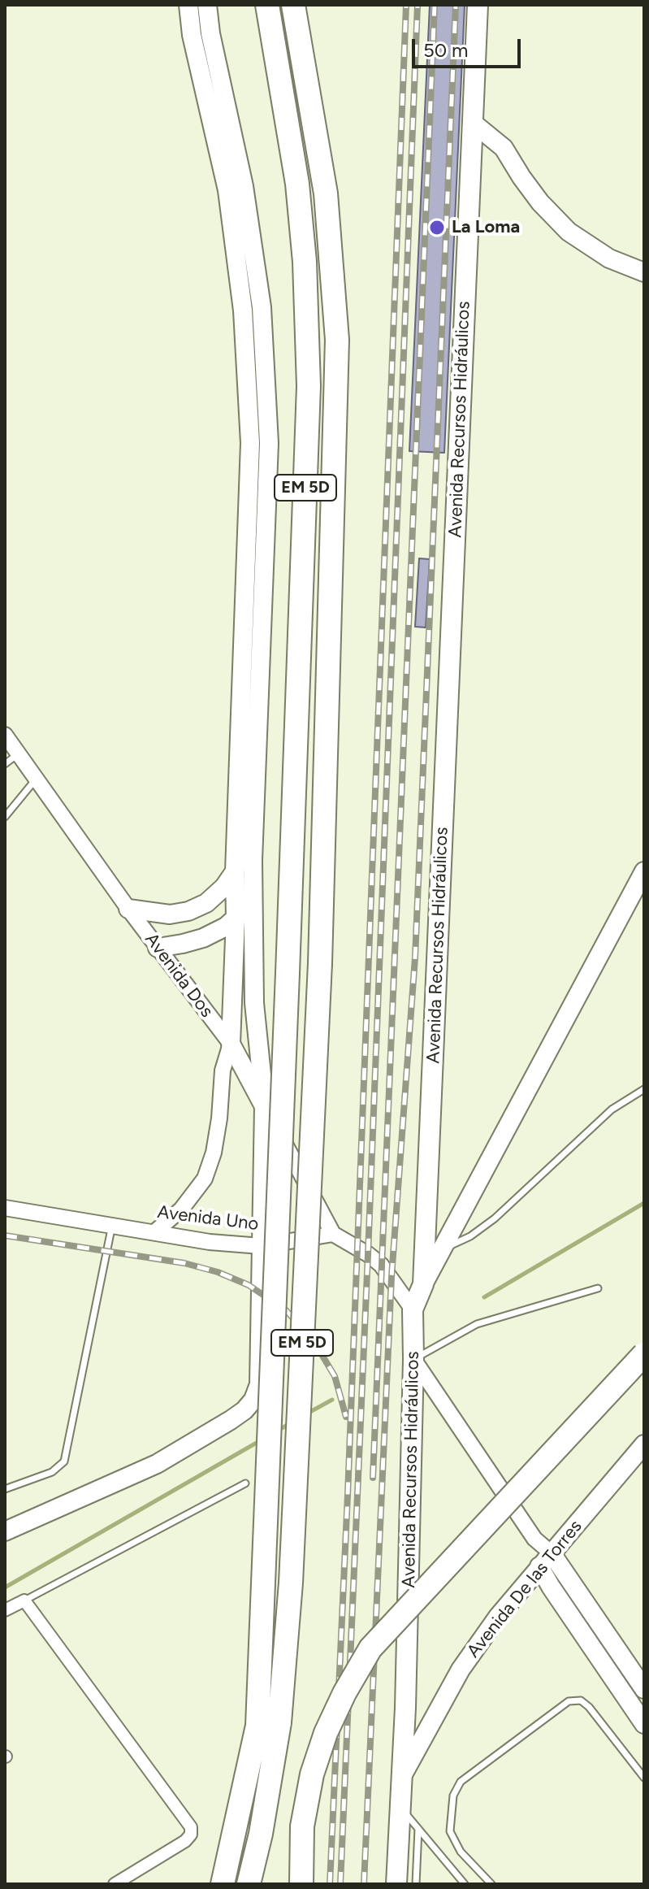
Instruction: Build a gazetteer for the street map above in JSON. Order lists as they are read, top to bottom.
{
  "streets": {
    "highway": ["EM 5D"],
    "main road": ["Avenida Recursos Hidráulicos", "Avenida Dos", "Avenida De las Torres"],
    "street": ["Avenida Uno"]
  },
  "crossings": [
    ["Avenida Recursos Hidráulicos", "Avenida De las Torres"],
    ["Avenida Dos", "Avenida Uno"]
  ],
  "places": ["La Loma"],
  "scale_bar": "50 m"
}
